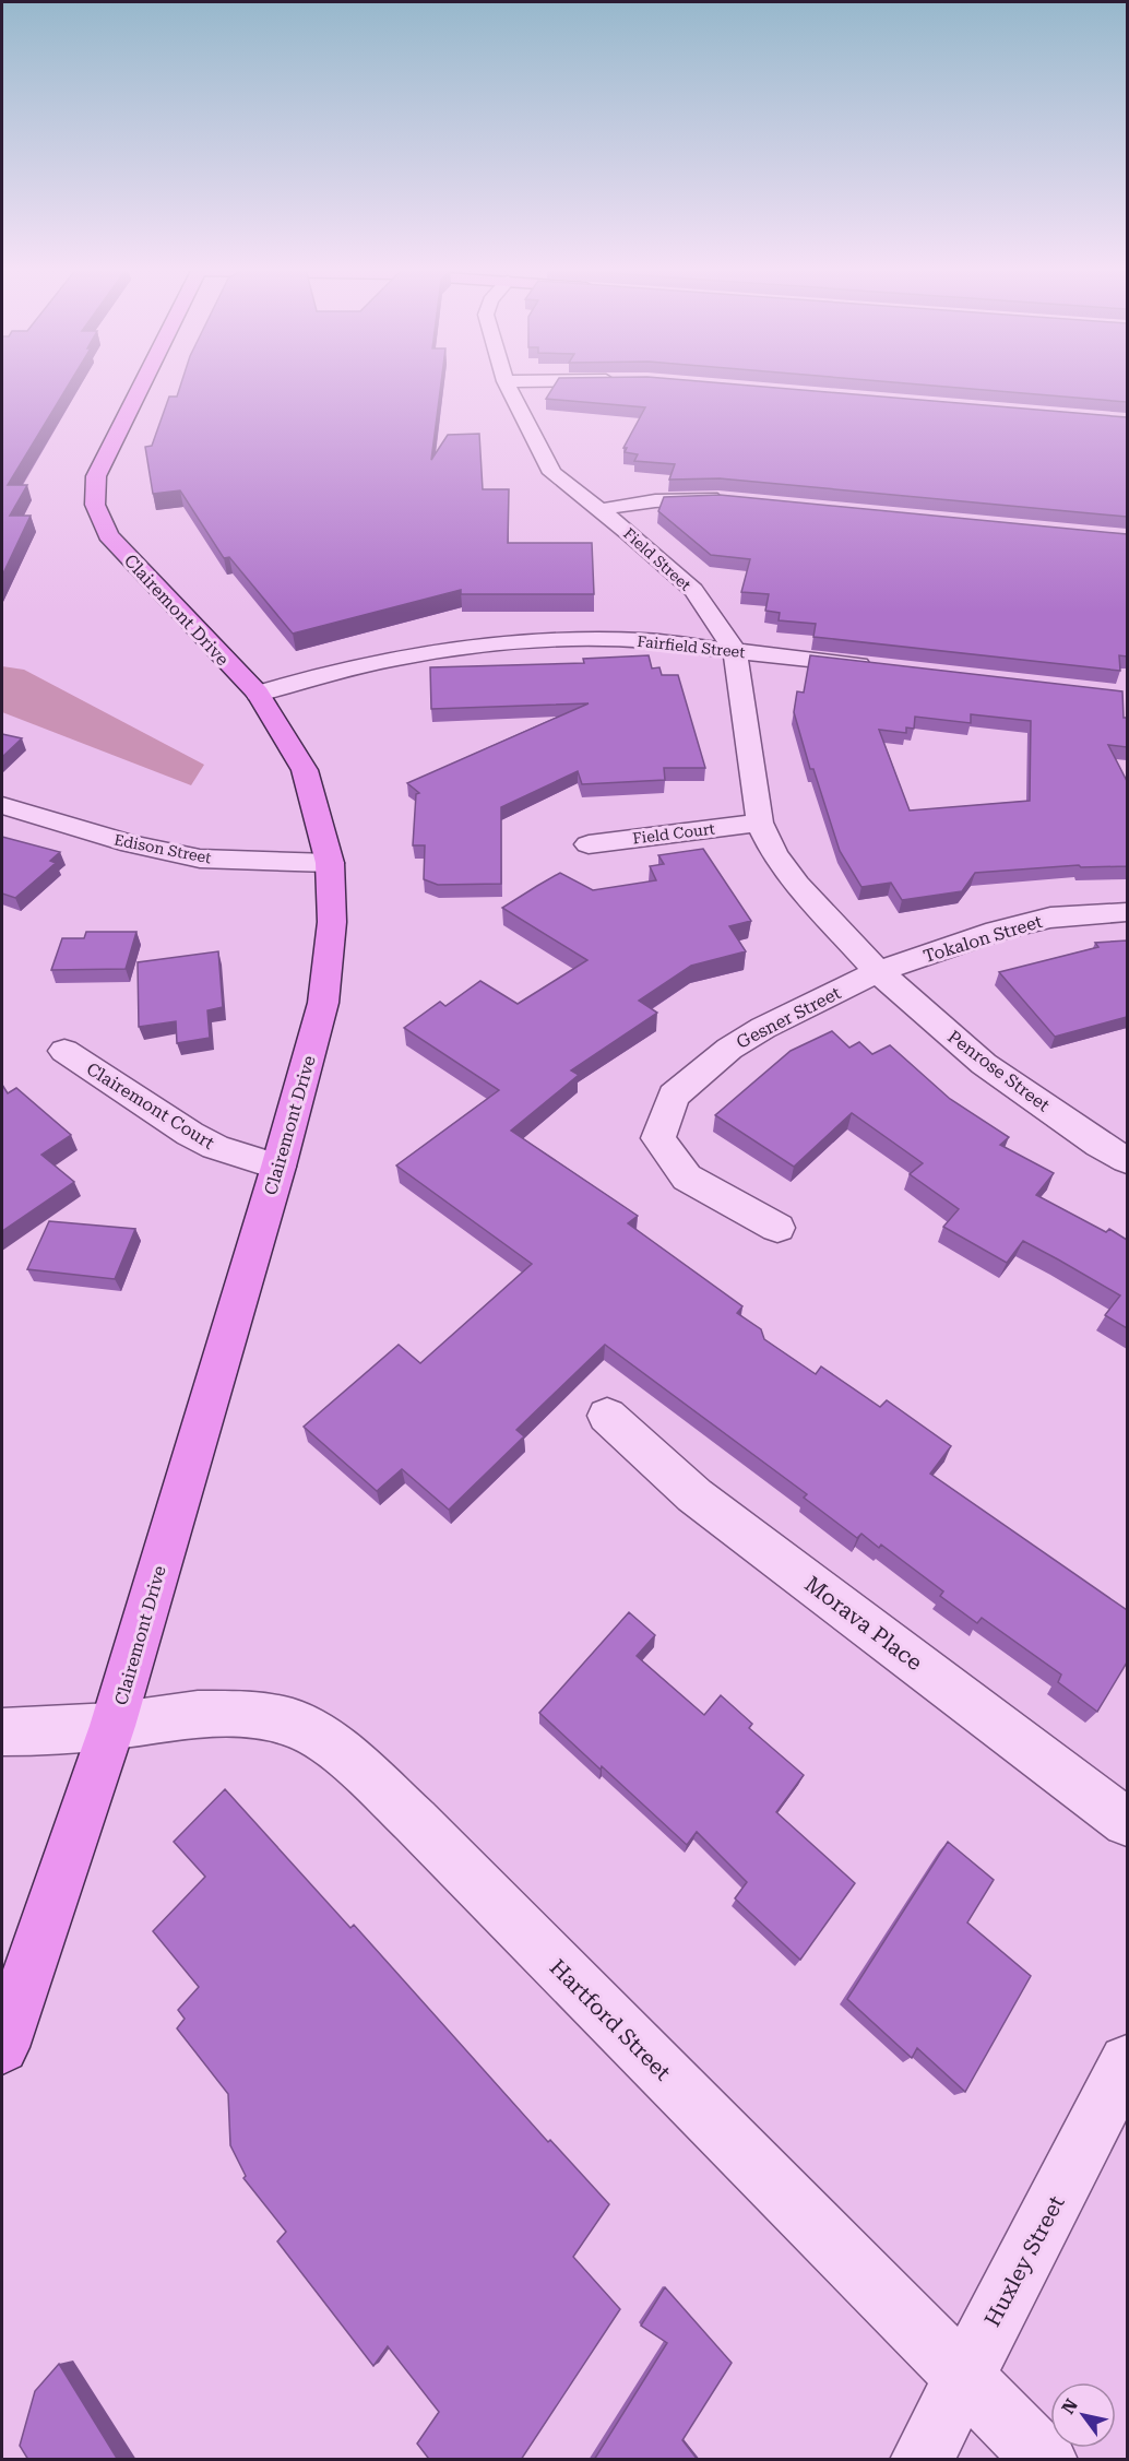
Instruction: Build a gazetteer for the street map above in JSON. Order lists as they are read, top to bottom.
{
  "streets": {
    "main road": ["Clairemont Drive"],
    "street": [
      "Field Street",
      "Fairfield Street",
      "Field Court",
      "Edison Street",
      "Tokalon Street",
      "Gesner Street",
      "Penrose Street",
      "Clairemont Court",
      "Morava Place",
      "Hartford Street",
      "Huxley Street"
    ]
  },
  "crossings": [
    ["Field Street", "Fairfield Street"],
    ["Field Street", "Field Court"],
    ["Field Street", "Tokalon Street"],
    ["Field Street", "Gesner Street"],
    ["Field Street", "Penrose Street"],
    ["Clairemont Drive", "Fairfield Street"],
    ["Clairemont Drive", "Edison Street"],
    ["Clairemont Drive", "Clairemont Court"],
    ["Clairemont Drive", "Hartford Street"],
    ["Tokalon Street", "Gesner Street"],
    ["Tokalon Street", "Penrose Street"],
    ["Gesner Street", "Penrose Street"],
    ["Hartford Street", "Huxley Street"]
  ],
  "north": "top left"
}
